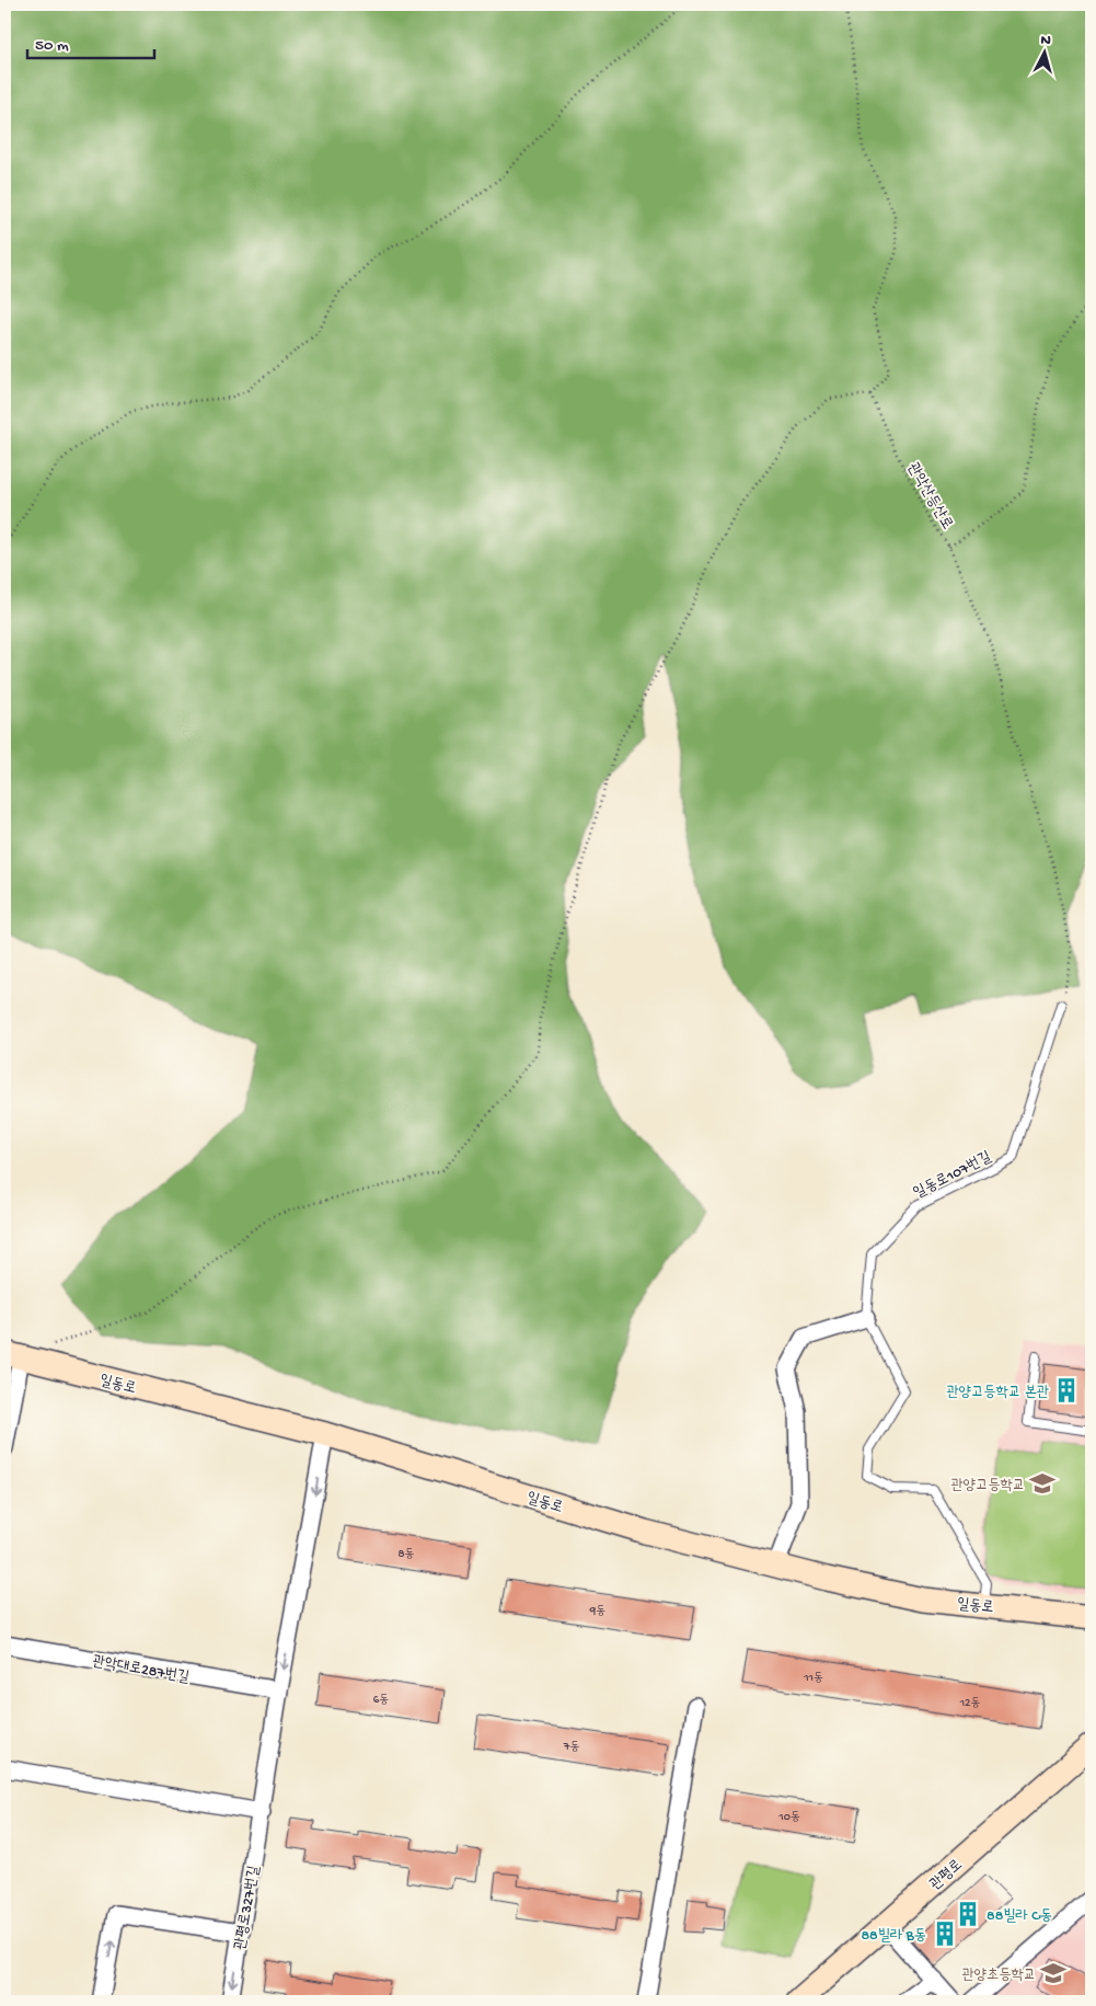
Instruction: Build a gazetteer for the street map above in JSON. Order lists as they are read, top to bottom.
{
  "streets": {
    "street": [
      "일동로",
      "관악대로287번길",
      "관평로",
      "관평로327번길"
    ],
    "lane": ["일동로107번길"],
    "path": ["관악산등산로"]
  },
  "crossings": [
    ["관악산등산로", "일동로107번길"],
    ["일동로", "관평로327번길"],
    ["관악대로287번길", "관평로327번길"]
  ],
  "one_way": ["관평로327번길"],
  "places": {
    "building": ["관양고등학교 본관", "88빌라 C동", "88빌라 B동"],
    "school or university": ["관양고등학교", "관양초등학교"]
  },
  "house_numbers": [
    "8동",
    "9동",
    "11동",
    "6동",
    "12동",
    "7동",
    "10동"
  ],
  "scale_bar": "50 m",
  "north": "top"
}
